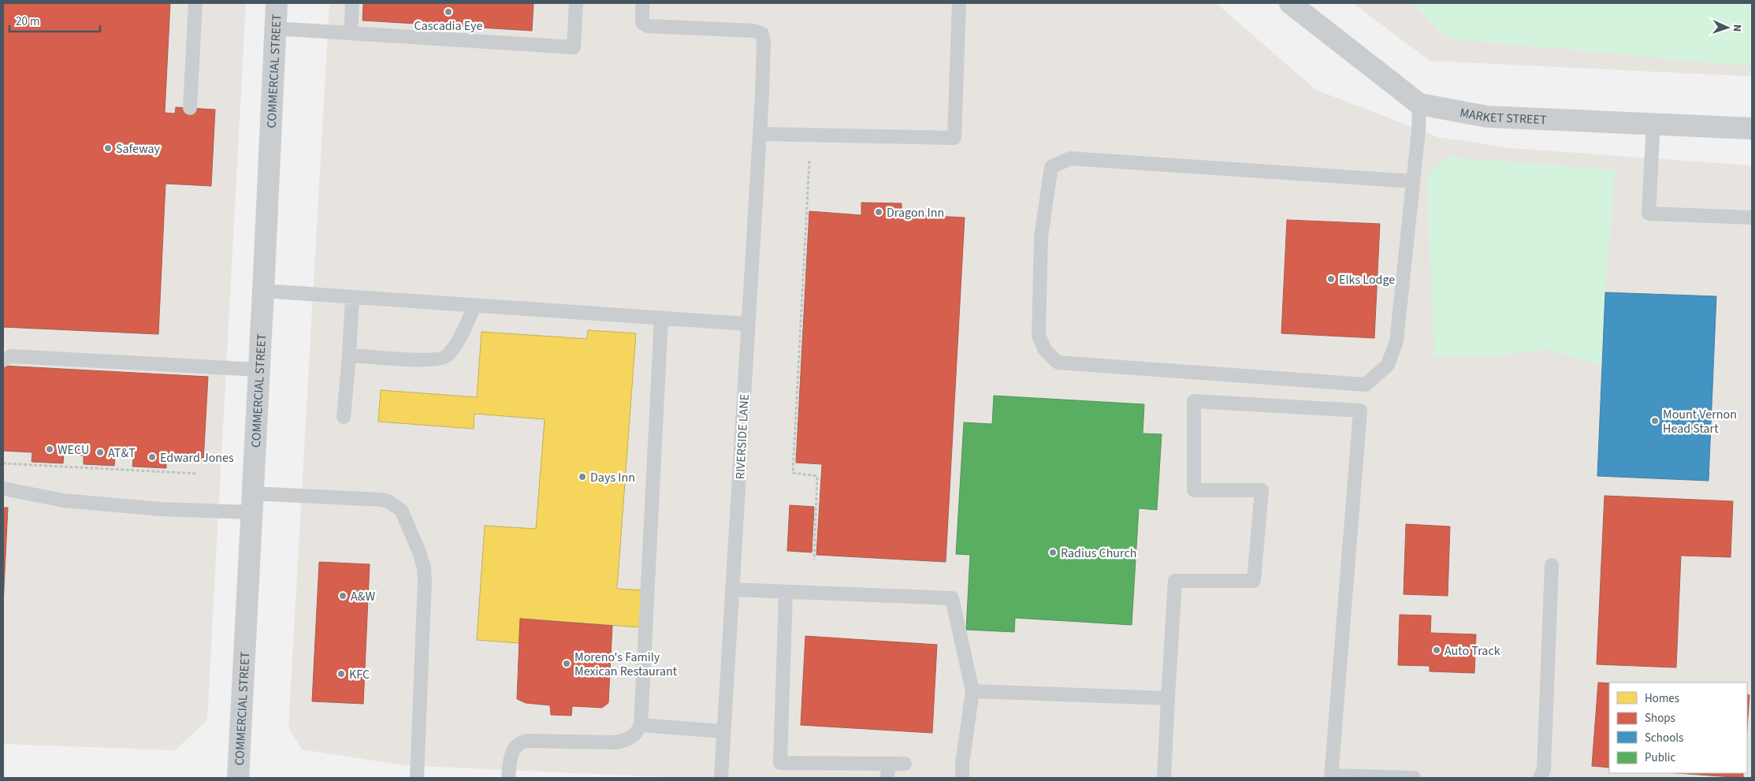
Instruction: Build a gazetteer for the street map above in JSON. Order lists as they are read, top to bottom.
{
  "streets": {
    "street": ["COMMERCIAL STREET", "MARKET STREET"],
    "lane": ["RIVERSIDE LANE"]
  },
  "places": [
    "Cascadia Eye",
    "Safeway",
    "Dragon Inn",
    "Elks Lodge",
    "Mount Vernon Head Start",
    "WECU",
    "AT&T",
    "Edward Jones",
    "Days Inn",
    "Radius Church",
    "A&W",
    "Auto Track",
    "Moreno's Family Mexican Restaurant",
    "KFC"
  ],
  "legend": [
    "Homes",
    "Shops",
    "Schools",
    "Public"
  ],
  "scale_bar": "20 m",
  "north": "right"
}
